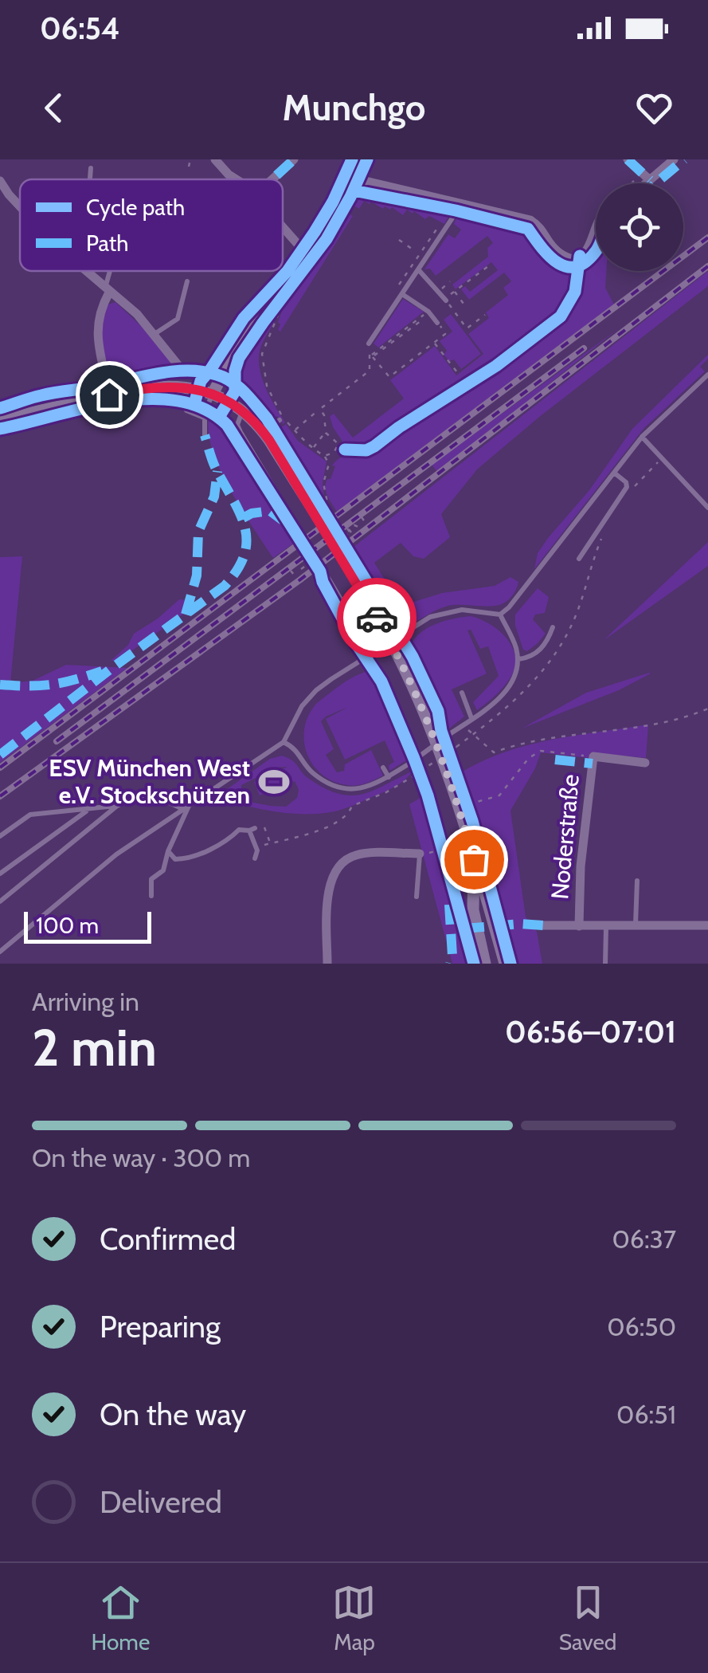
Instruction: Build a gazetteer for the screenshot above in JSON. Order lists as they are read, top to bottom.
{
  "streets": {
    "street": ["Noderstraße"]
  },
  "places": {
    "sports": ["ESV München West e.V. Stockschützen"]
  },
  "legend": ["Cycle path", "Path"],
  "scale_bar": "100 m",
  "page": {
    "status": "06:54",
    "header": "Munchgo",
    "scale": "100 m",
    "heading": ["2 min", "Arriving in", "06:56–07:01"],
    "bar": "On the way · 300 m",
    "list": [
      ["Confirmed", "06:37"],
      ["Preparing", "06:50"],
      ["On the way", "06:51"],
      "Delivered"
    ],
    "tabs": ["Home", "Map", "Saved"]
  }
}
